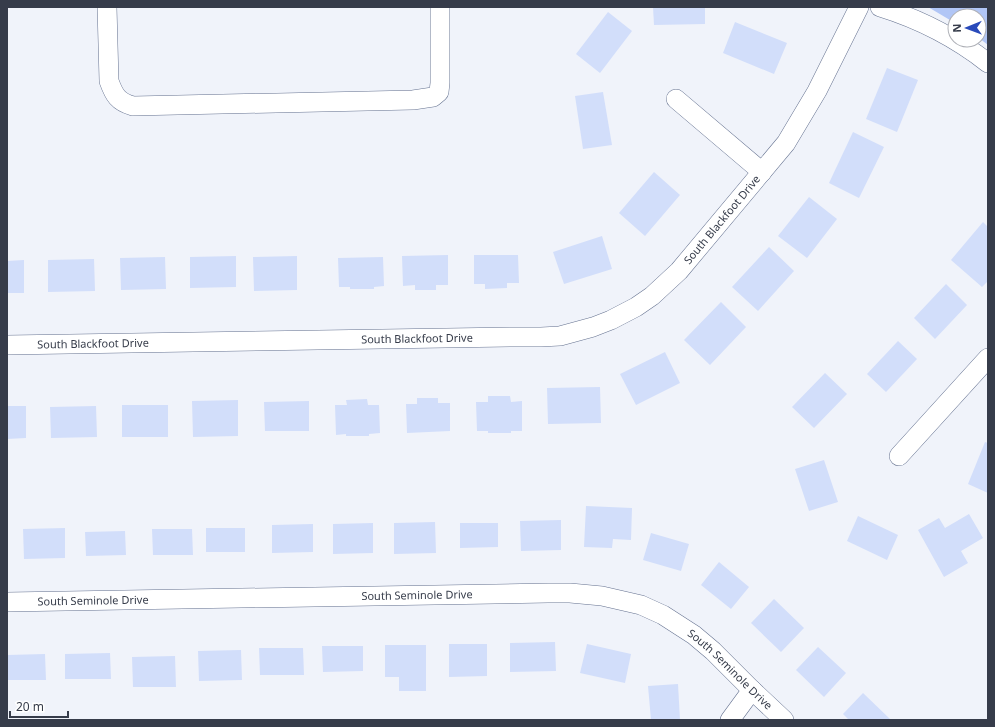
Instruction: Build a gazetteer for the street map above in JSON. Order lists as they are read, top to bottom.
{
  "streets": {
    "street": ["South Blackfoot Drive", "South Seminole Drive"]
  },
  "scale_bar": "20 m",
  "north": "left"
}
